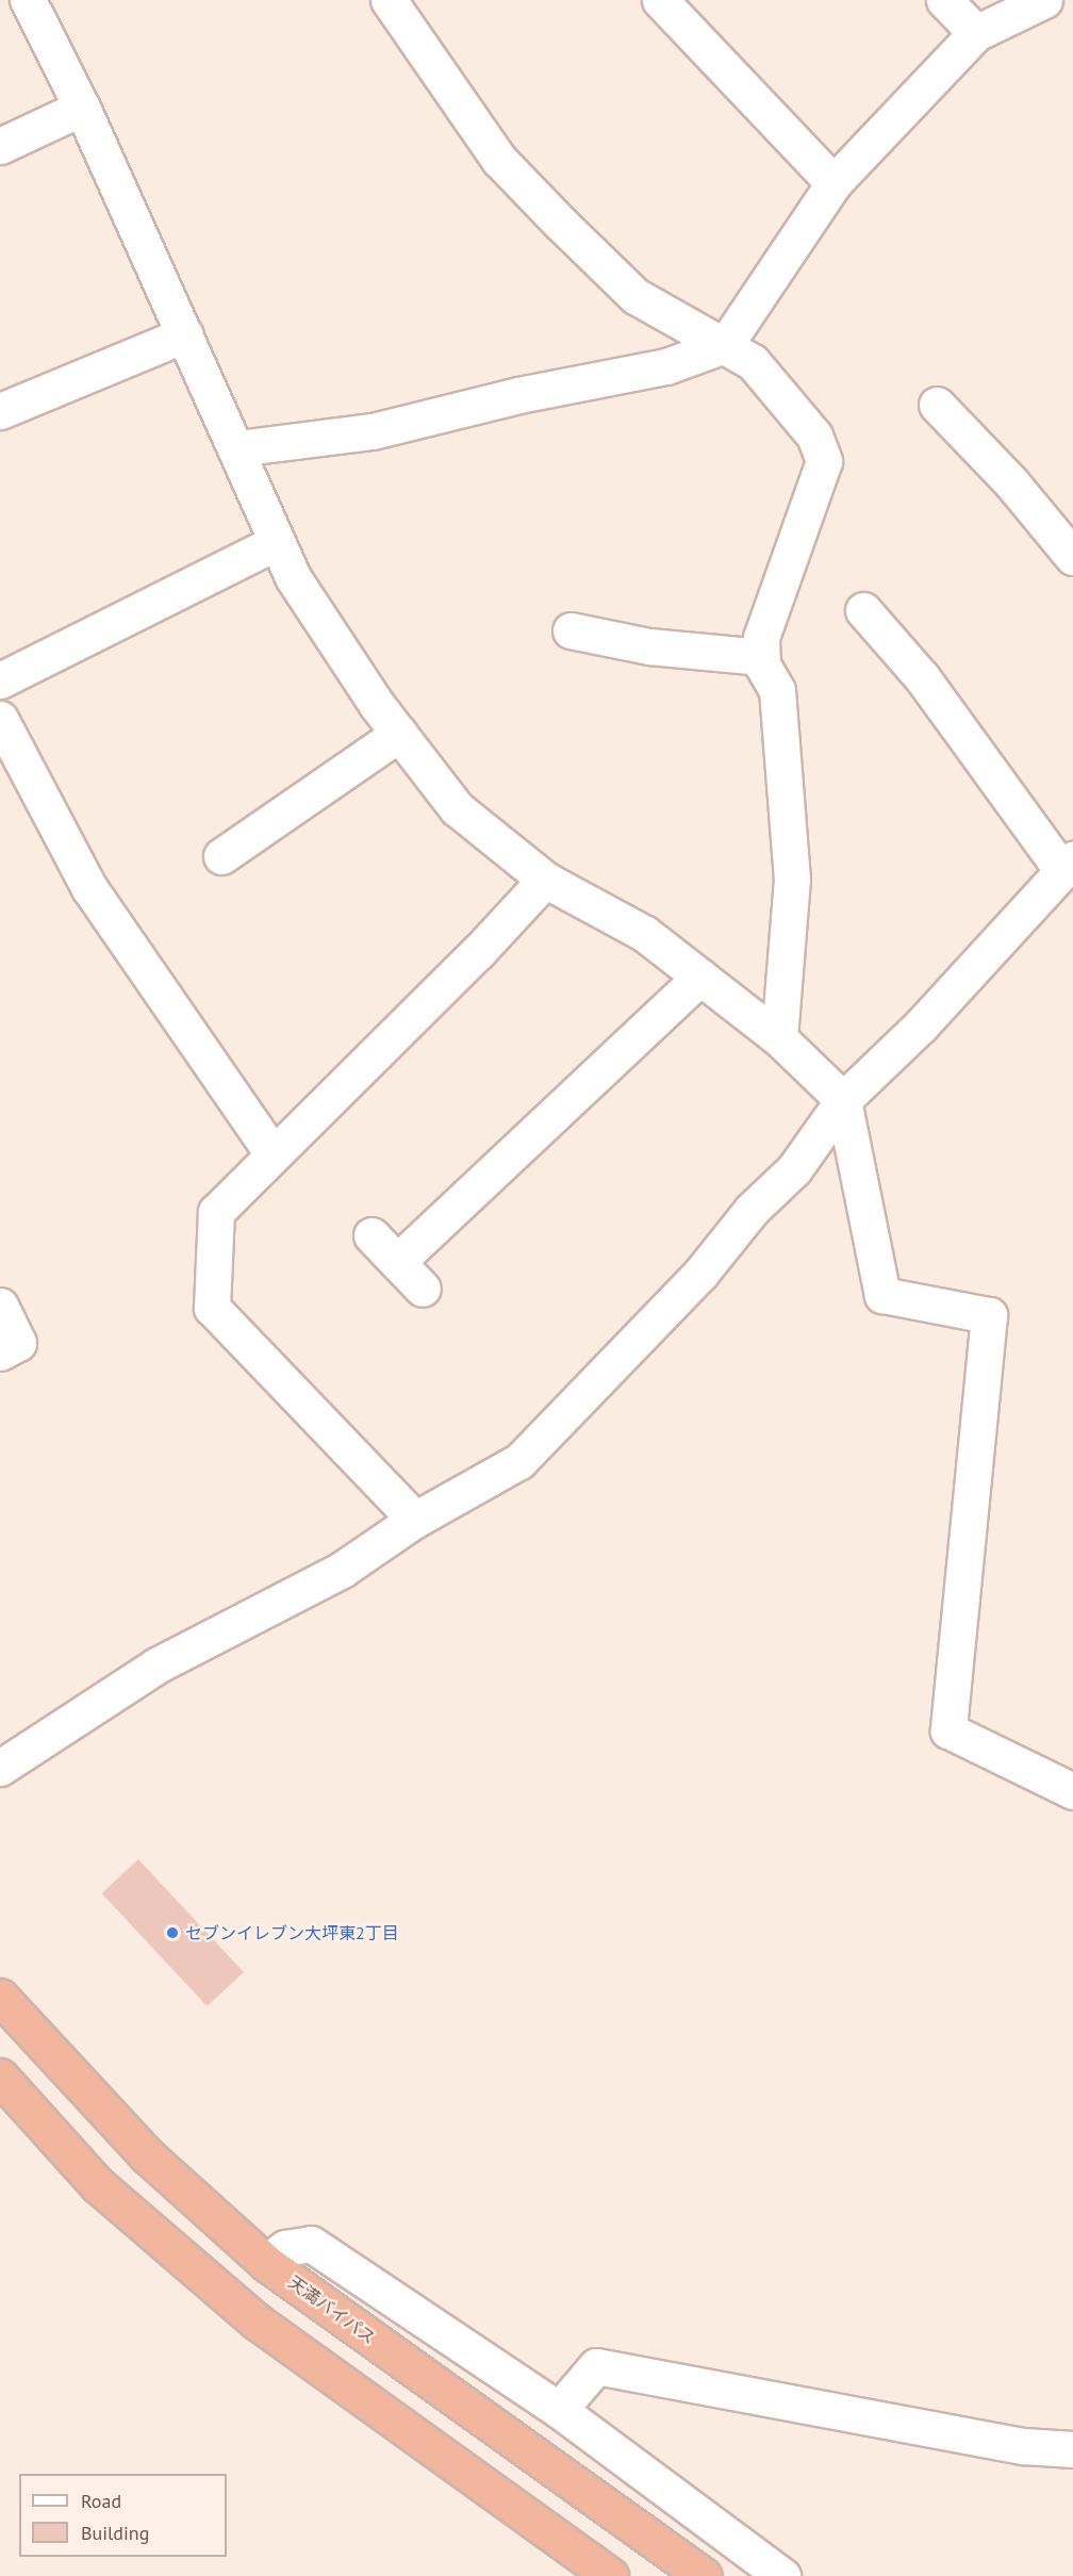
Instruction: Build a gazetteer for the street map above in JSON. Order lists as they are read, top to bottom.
{
  "streets": {
    "highway": ["天満バイパス"]
  },
  "places": ["セブンイレブン大坪東2丁目"],
  "legend": ["Road", "Building"]
}
